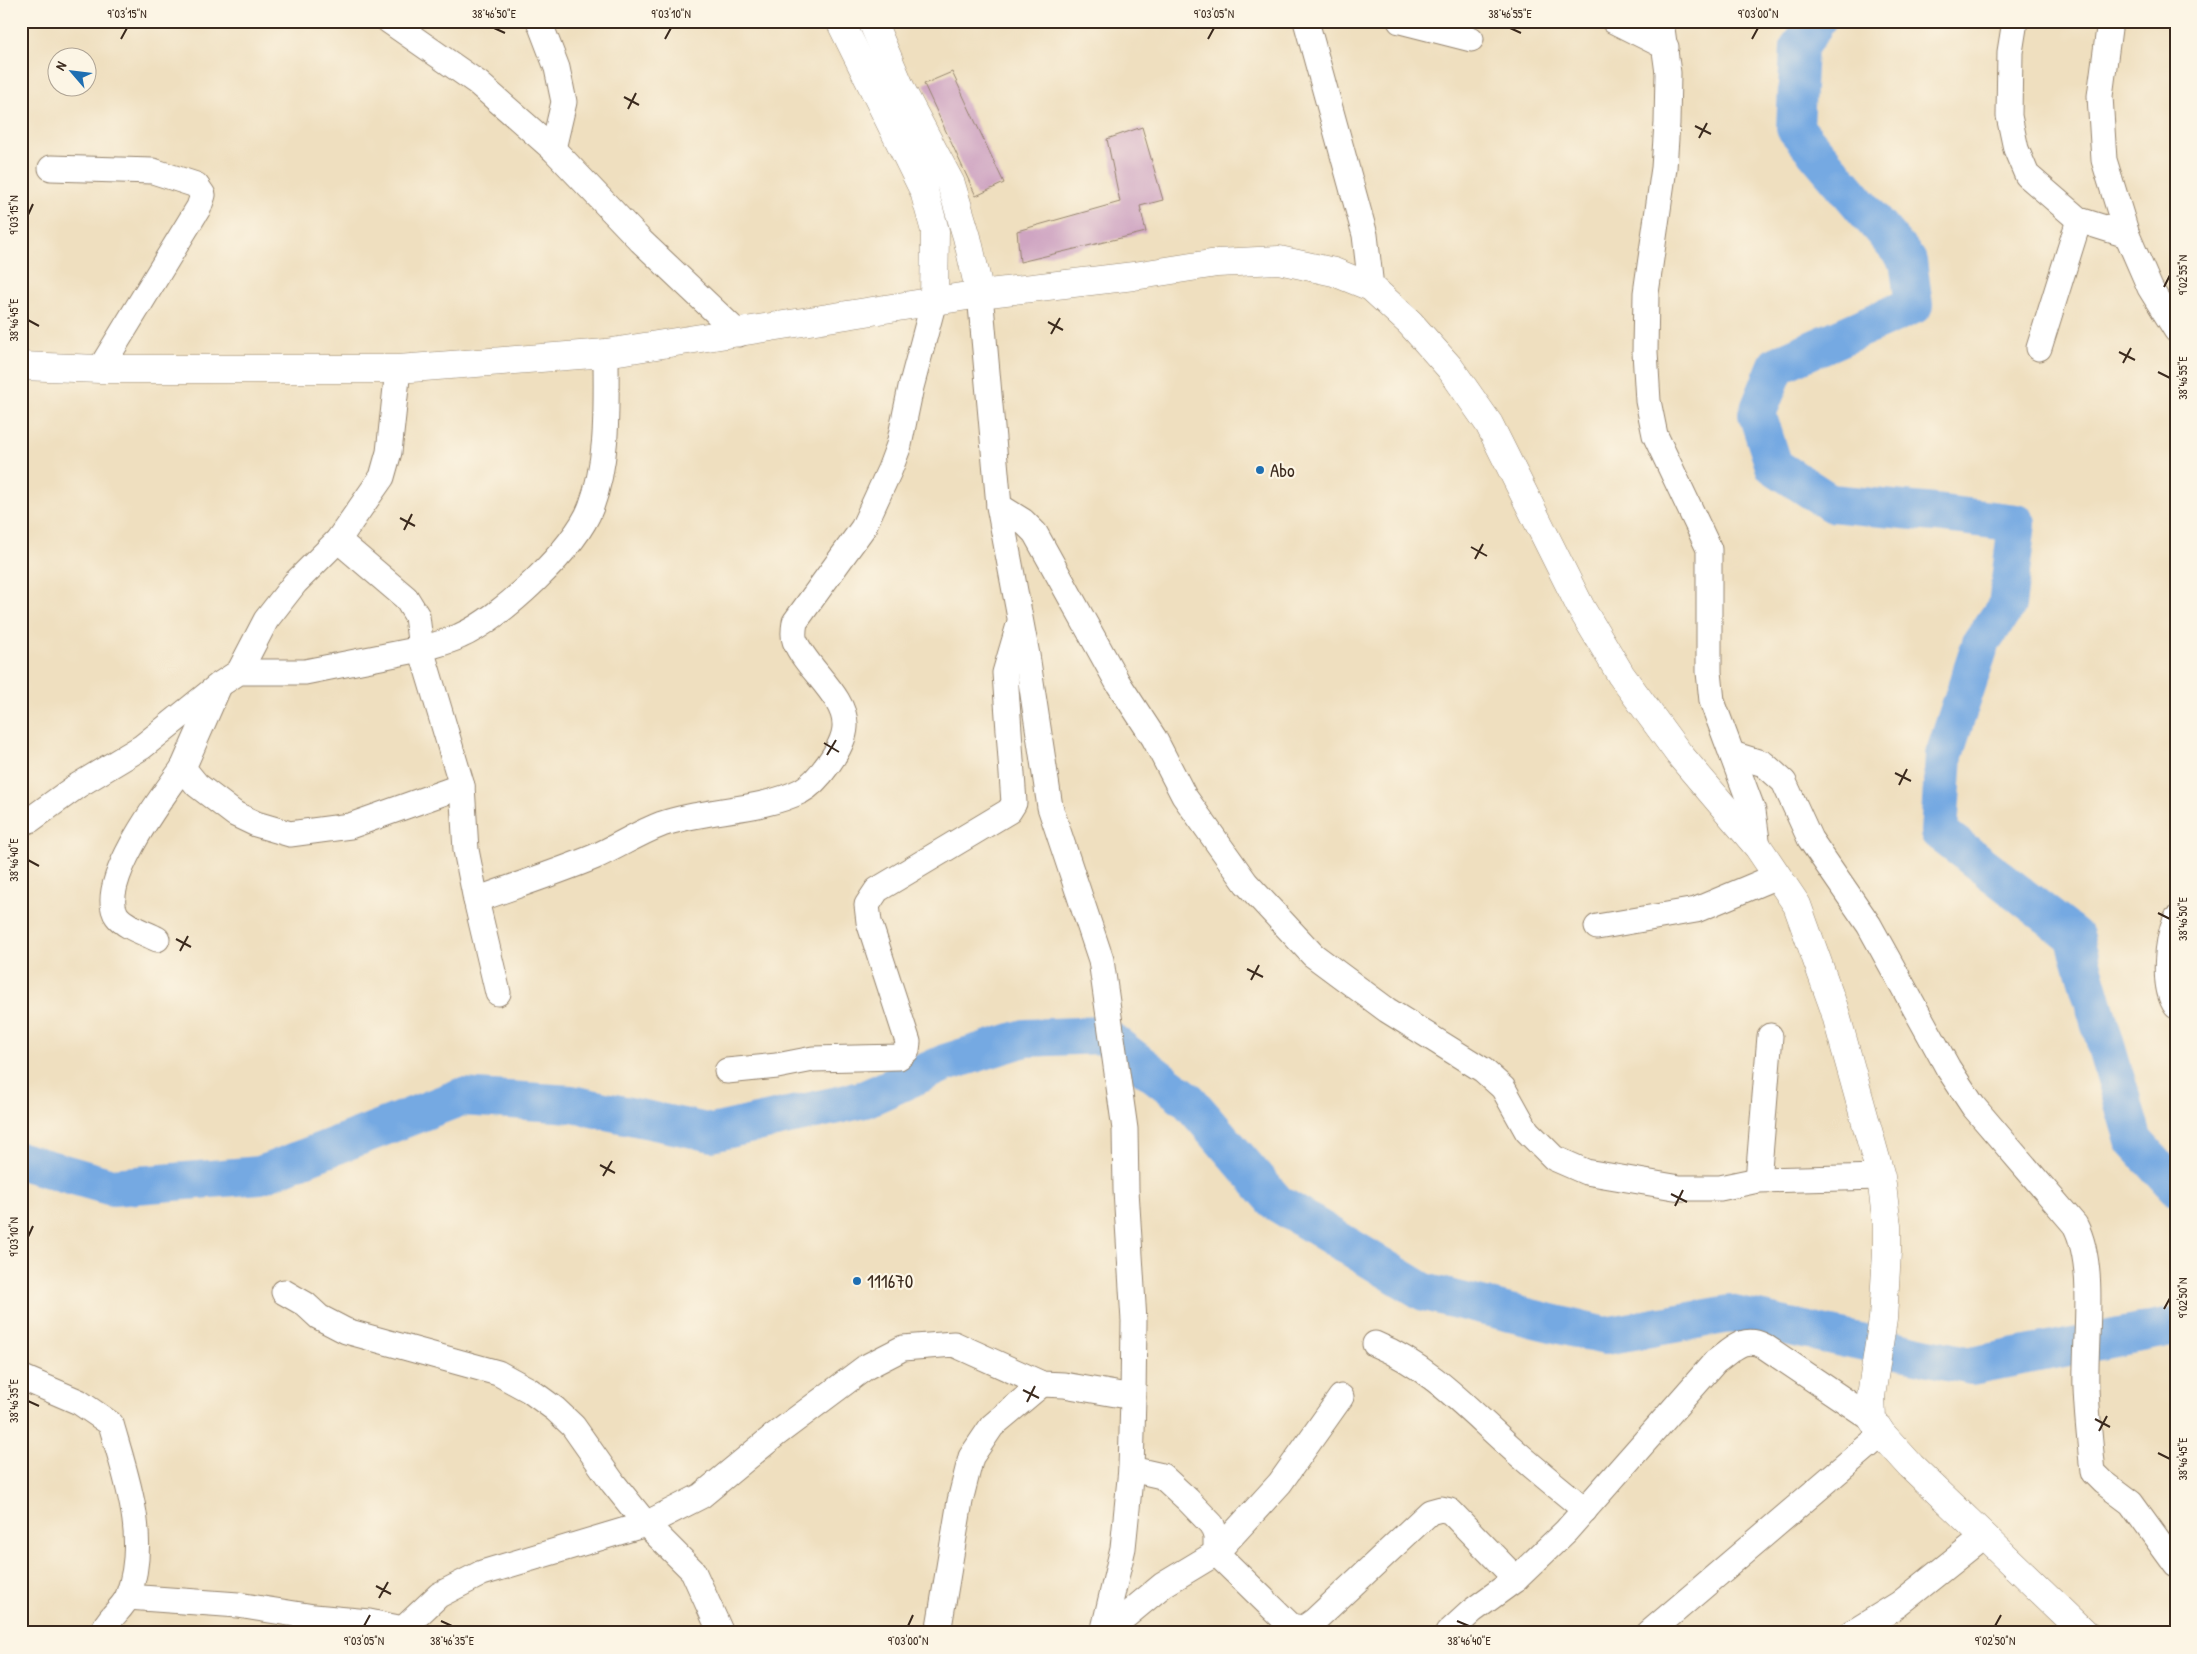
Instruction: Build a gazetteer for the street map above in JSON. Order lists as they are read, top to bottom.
{
  "places": ["Abo", "111670"],
  "north": "top left",
  "coordinates": [
    "9°03'15\"N",
    "38°46'50\"E",
    "9°03'10\"N",
    "9°03'05\"N",
    "38°46'55\"E",
    "9°03'00\"N",
    "9°02'55\"N",
    "38°46'45\"E",
    "38°46'40\"E",
    "9°02'50\"N",
    "38°46'35\"E"
  ]
}
